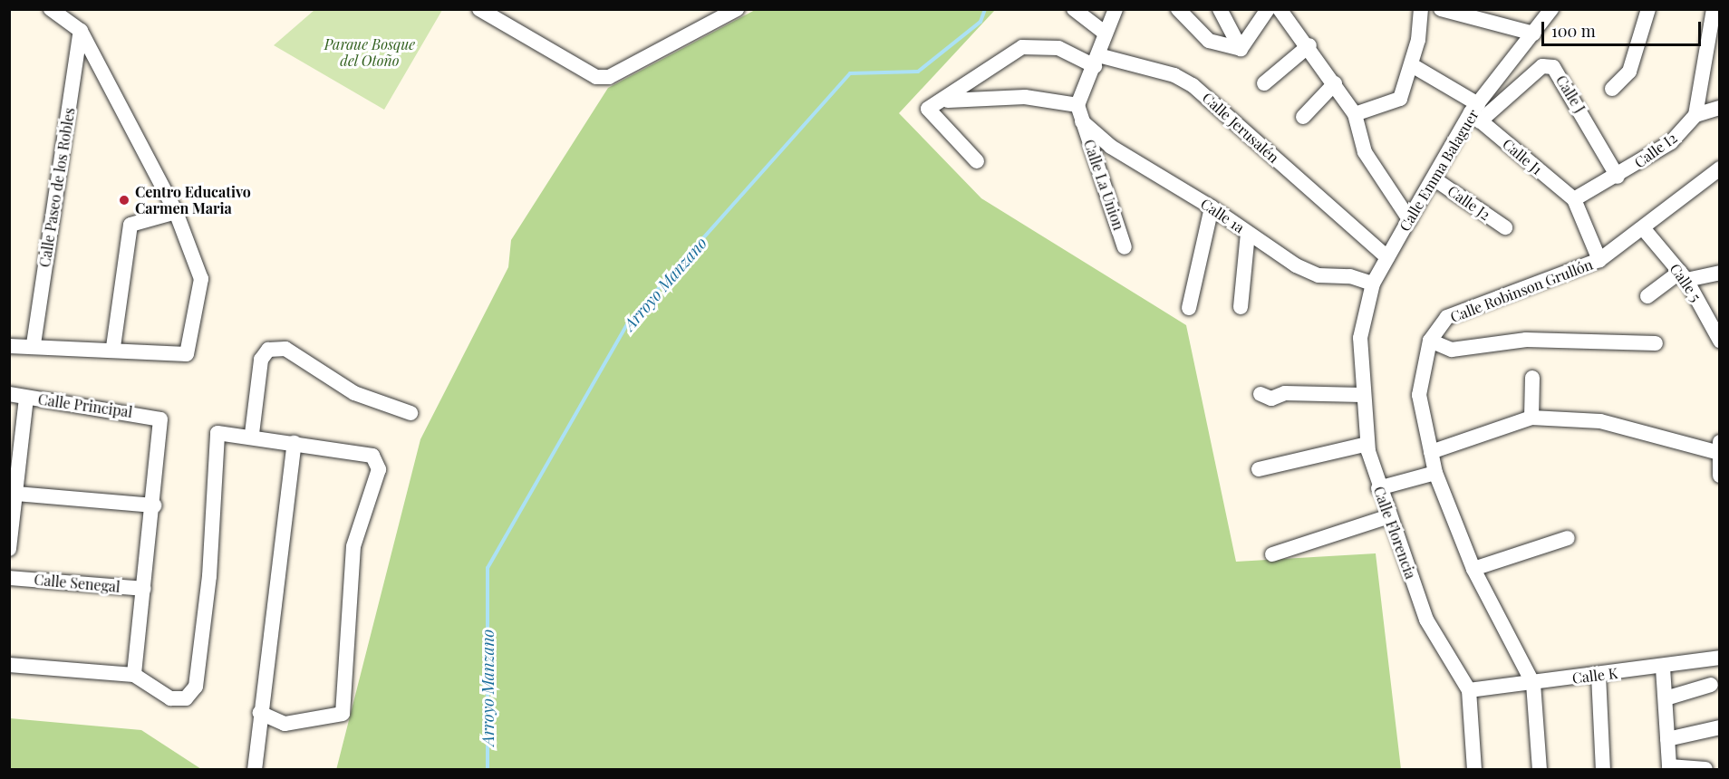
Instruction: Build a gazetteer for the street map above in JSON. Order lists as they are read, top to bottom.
{
  "streets": {
    "street": [
      "Calle J",
      "Calle Jerusalén",
      "Calle I2",
      "Calle J1",
      "Calle Emma Balaguer",
      "Calle La Union",
      "Calle Paseo de los Robles",
      "Calle J2",
      "Calle 1a",
      "Calle 5",
      "Calle Robinson Grullón",
      "Calle Principal",
      "Calle Florencia",
      "Calle Senegal",
      "Calle K"
    ]
  },
  "crossings": [
    ["Calle J", "Calle I2"],
    ["Calle J", "Calle J1"],
    ["Calle J", "Calle Emma Balaguer"],
    ["Calle Jerusalén", "Calle Emma Balaguer"],
    ["Calle I2", "Calle J1"],
    ["Calle J1", "Calle Emma Balaguer"],
    ["Calle Emma Balaguer", "Calle J2"],
    ["Calle Emma Balaguer", "Calle 1a"],
    ["Calle Emma Balaguer", "Calle Florencia"],
    ["Calle La Union", "Calle 1a"],
    ["Calle 1a", "Calle Florencia"],
    ["Calle 5", "Calle Robinson Grullón"],
    ["Calle Robinson Grullón", "Calle K"],
    ["Calle Florencia", "Calle K"]
  ],
  "water": ["Arroyo Manzano"],
  "parks": ["Parque Bosque del Otoño"],
  "places": ["Centro Educativo Carmen Maria"],
  "scale_bar": "100 m"
}
